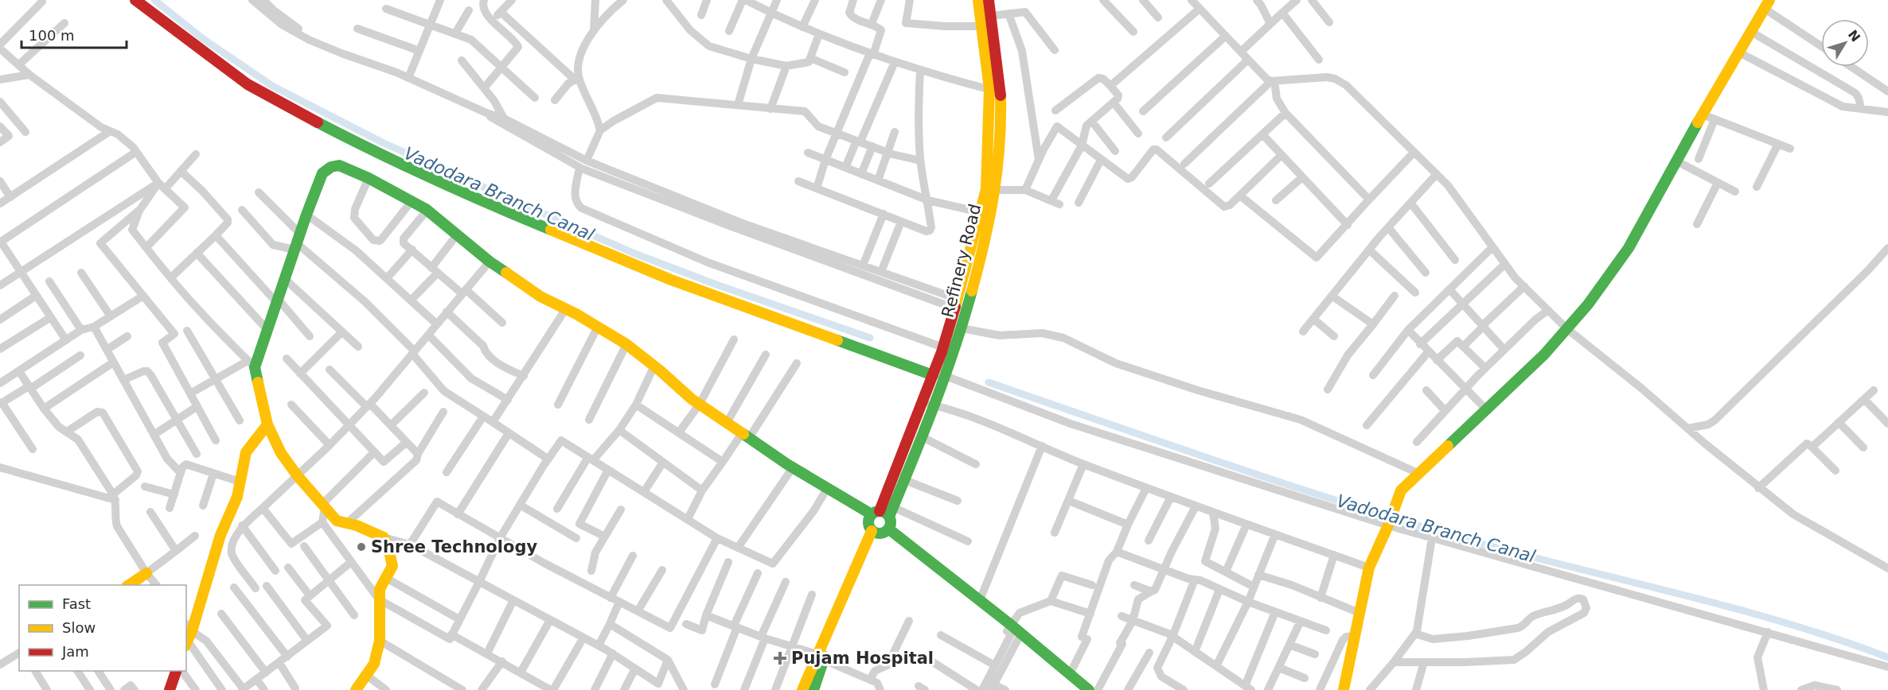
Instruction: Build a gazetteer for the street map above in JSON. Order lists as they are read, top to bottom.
{
  "streets": {
    "street": ["Refinery Road"]
  },
  "water": ["Vadodara Branch Canal"],
  "places": {
    "other": ["Shree Technology"],
    "health": ["Pujam Hospital"]
  },
  "legend": ["Fast", "Slow", "Jam"],
  "scale_bar": "100 m",
  "north": "top right"
}
